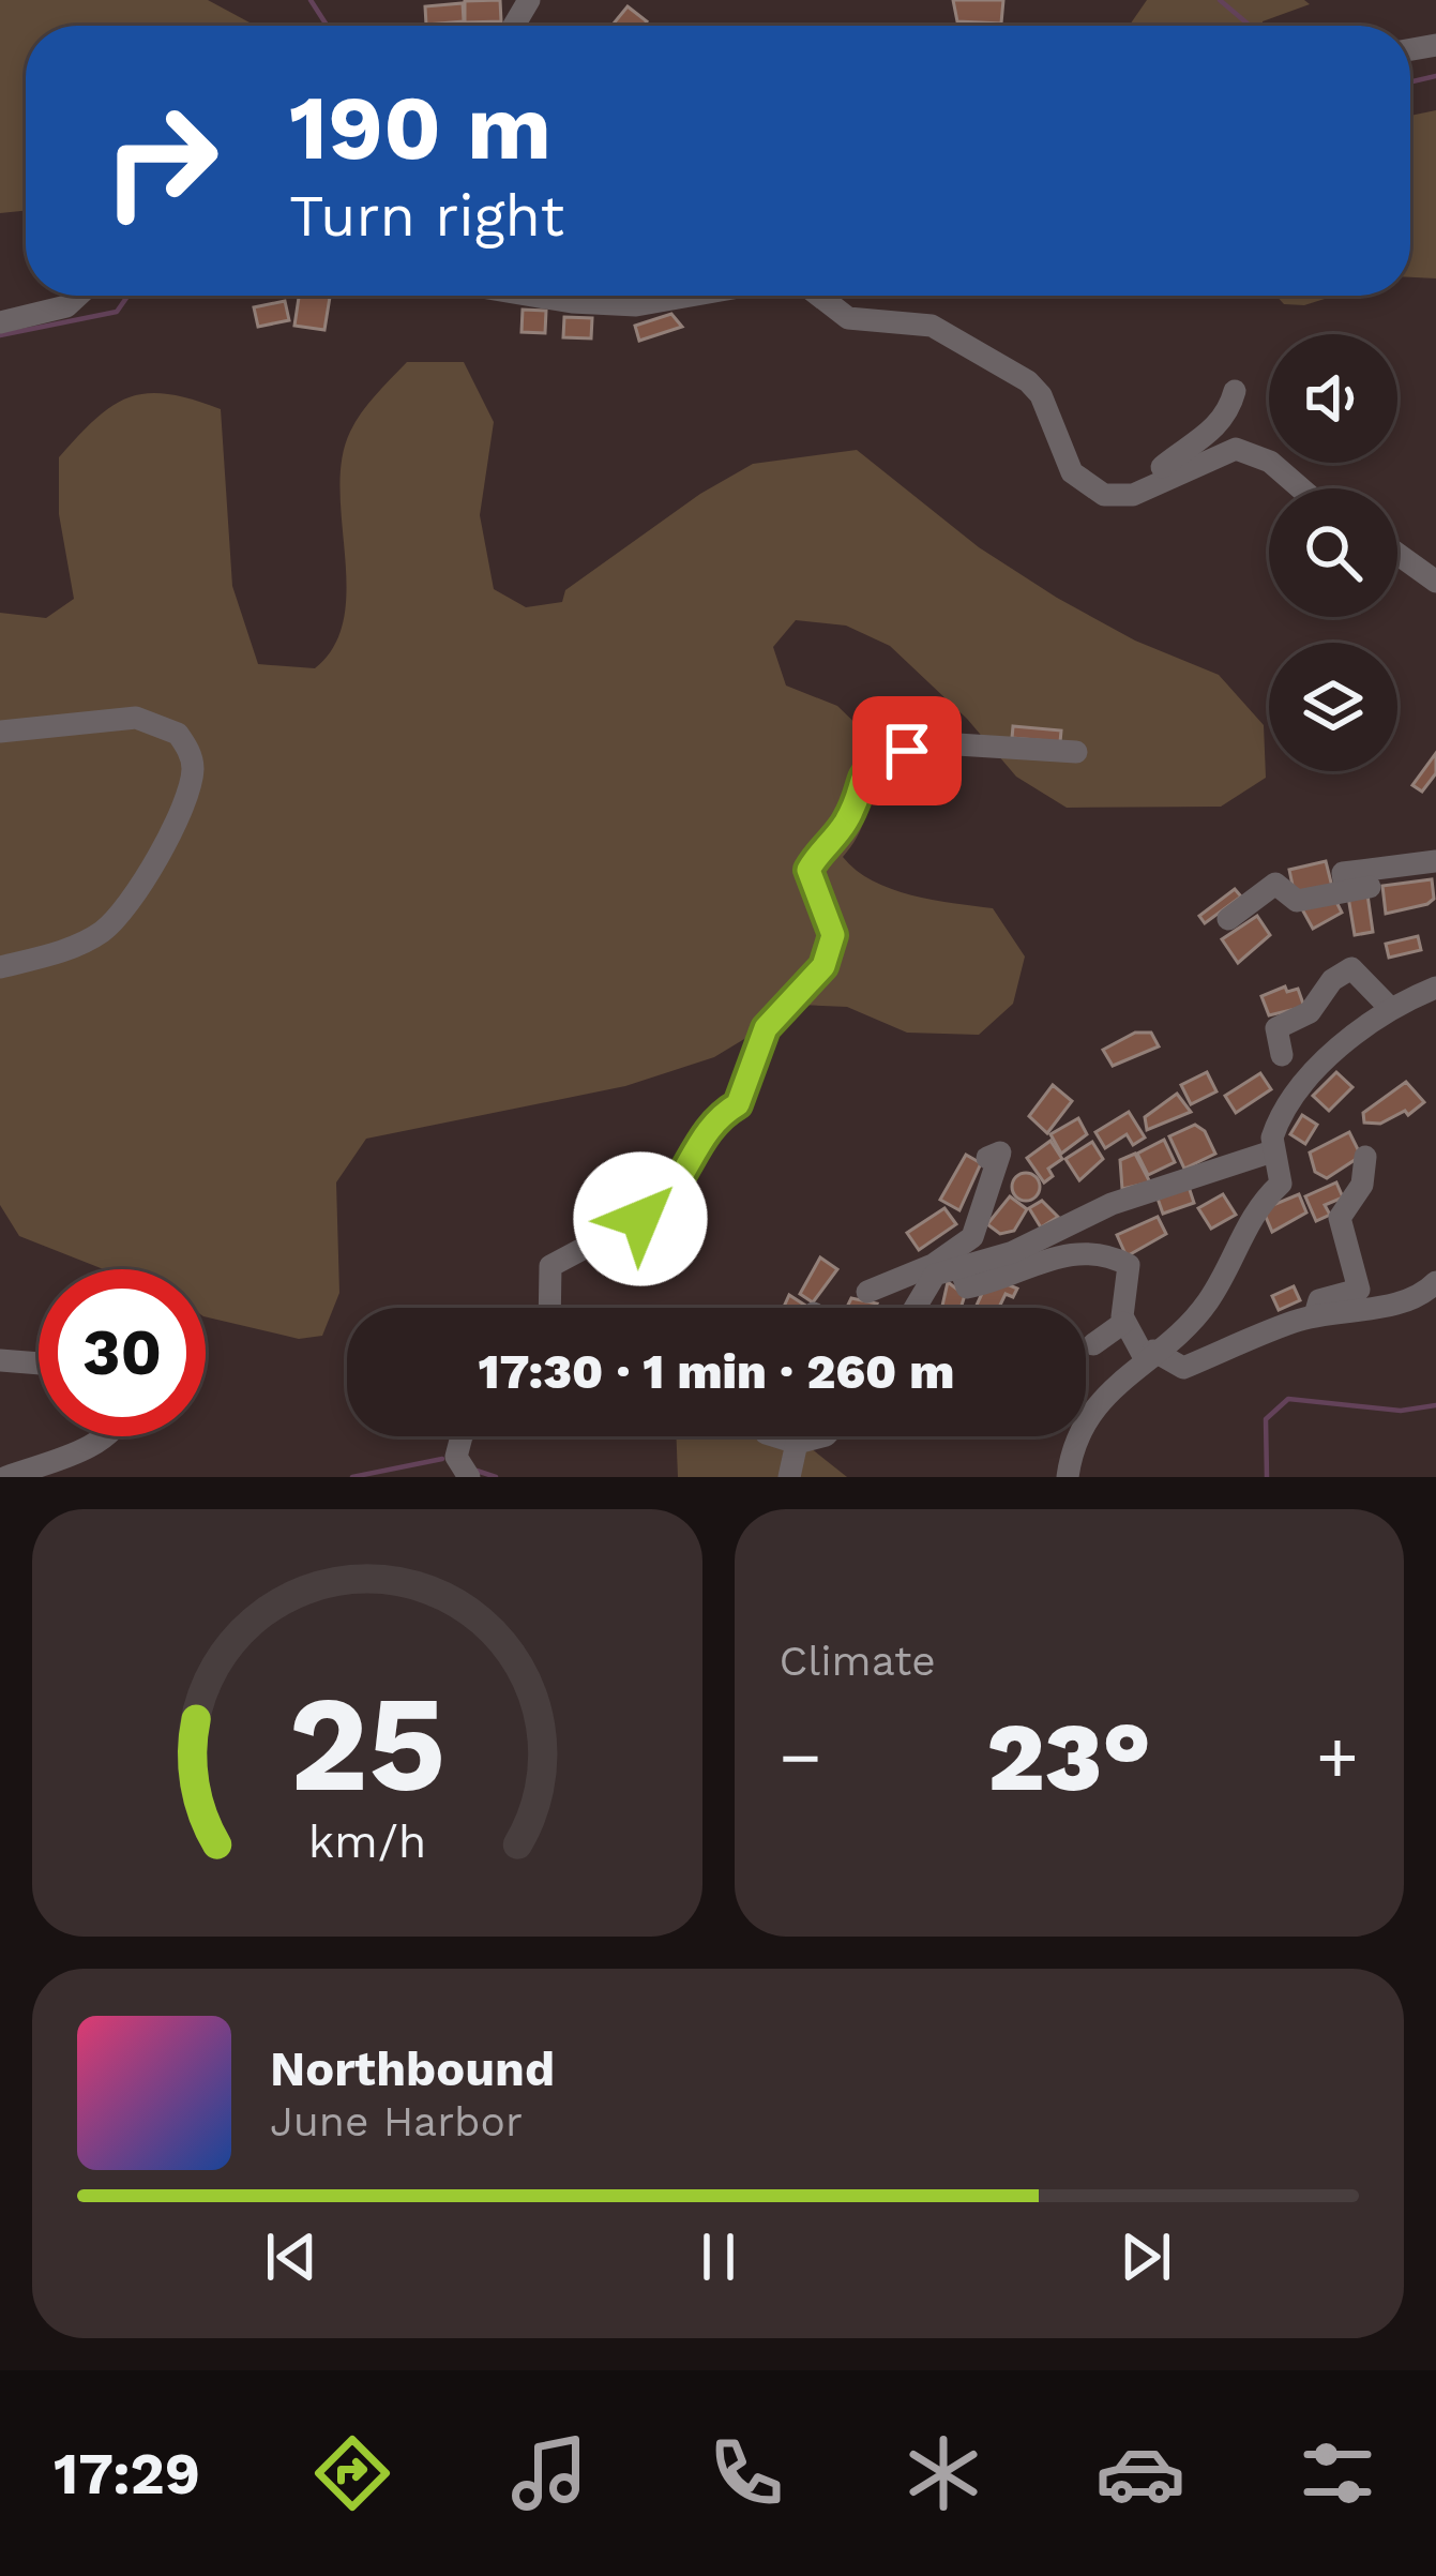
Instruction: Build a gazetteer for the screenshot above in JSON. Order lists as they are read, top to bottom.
{
  "page": {
    "turn": ["190 m", "Turn right"],
    "limit": "30",
    "trip": "17:30 · 1 min · 260 m",
    "tile": "Climate",
    "heat": ["−", "23°", "+"],
    "song": ["Northbound", "June Harbor"],
    "tabs": "17:29",
    "gauge": ["25", "km/h"]
  }
}
